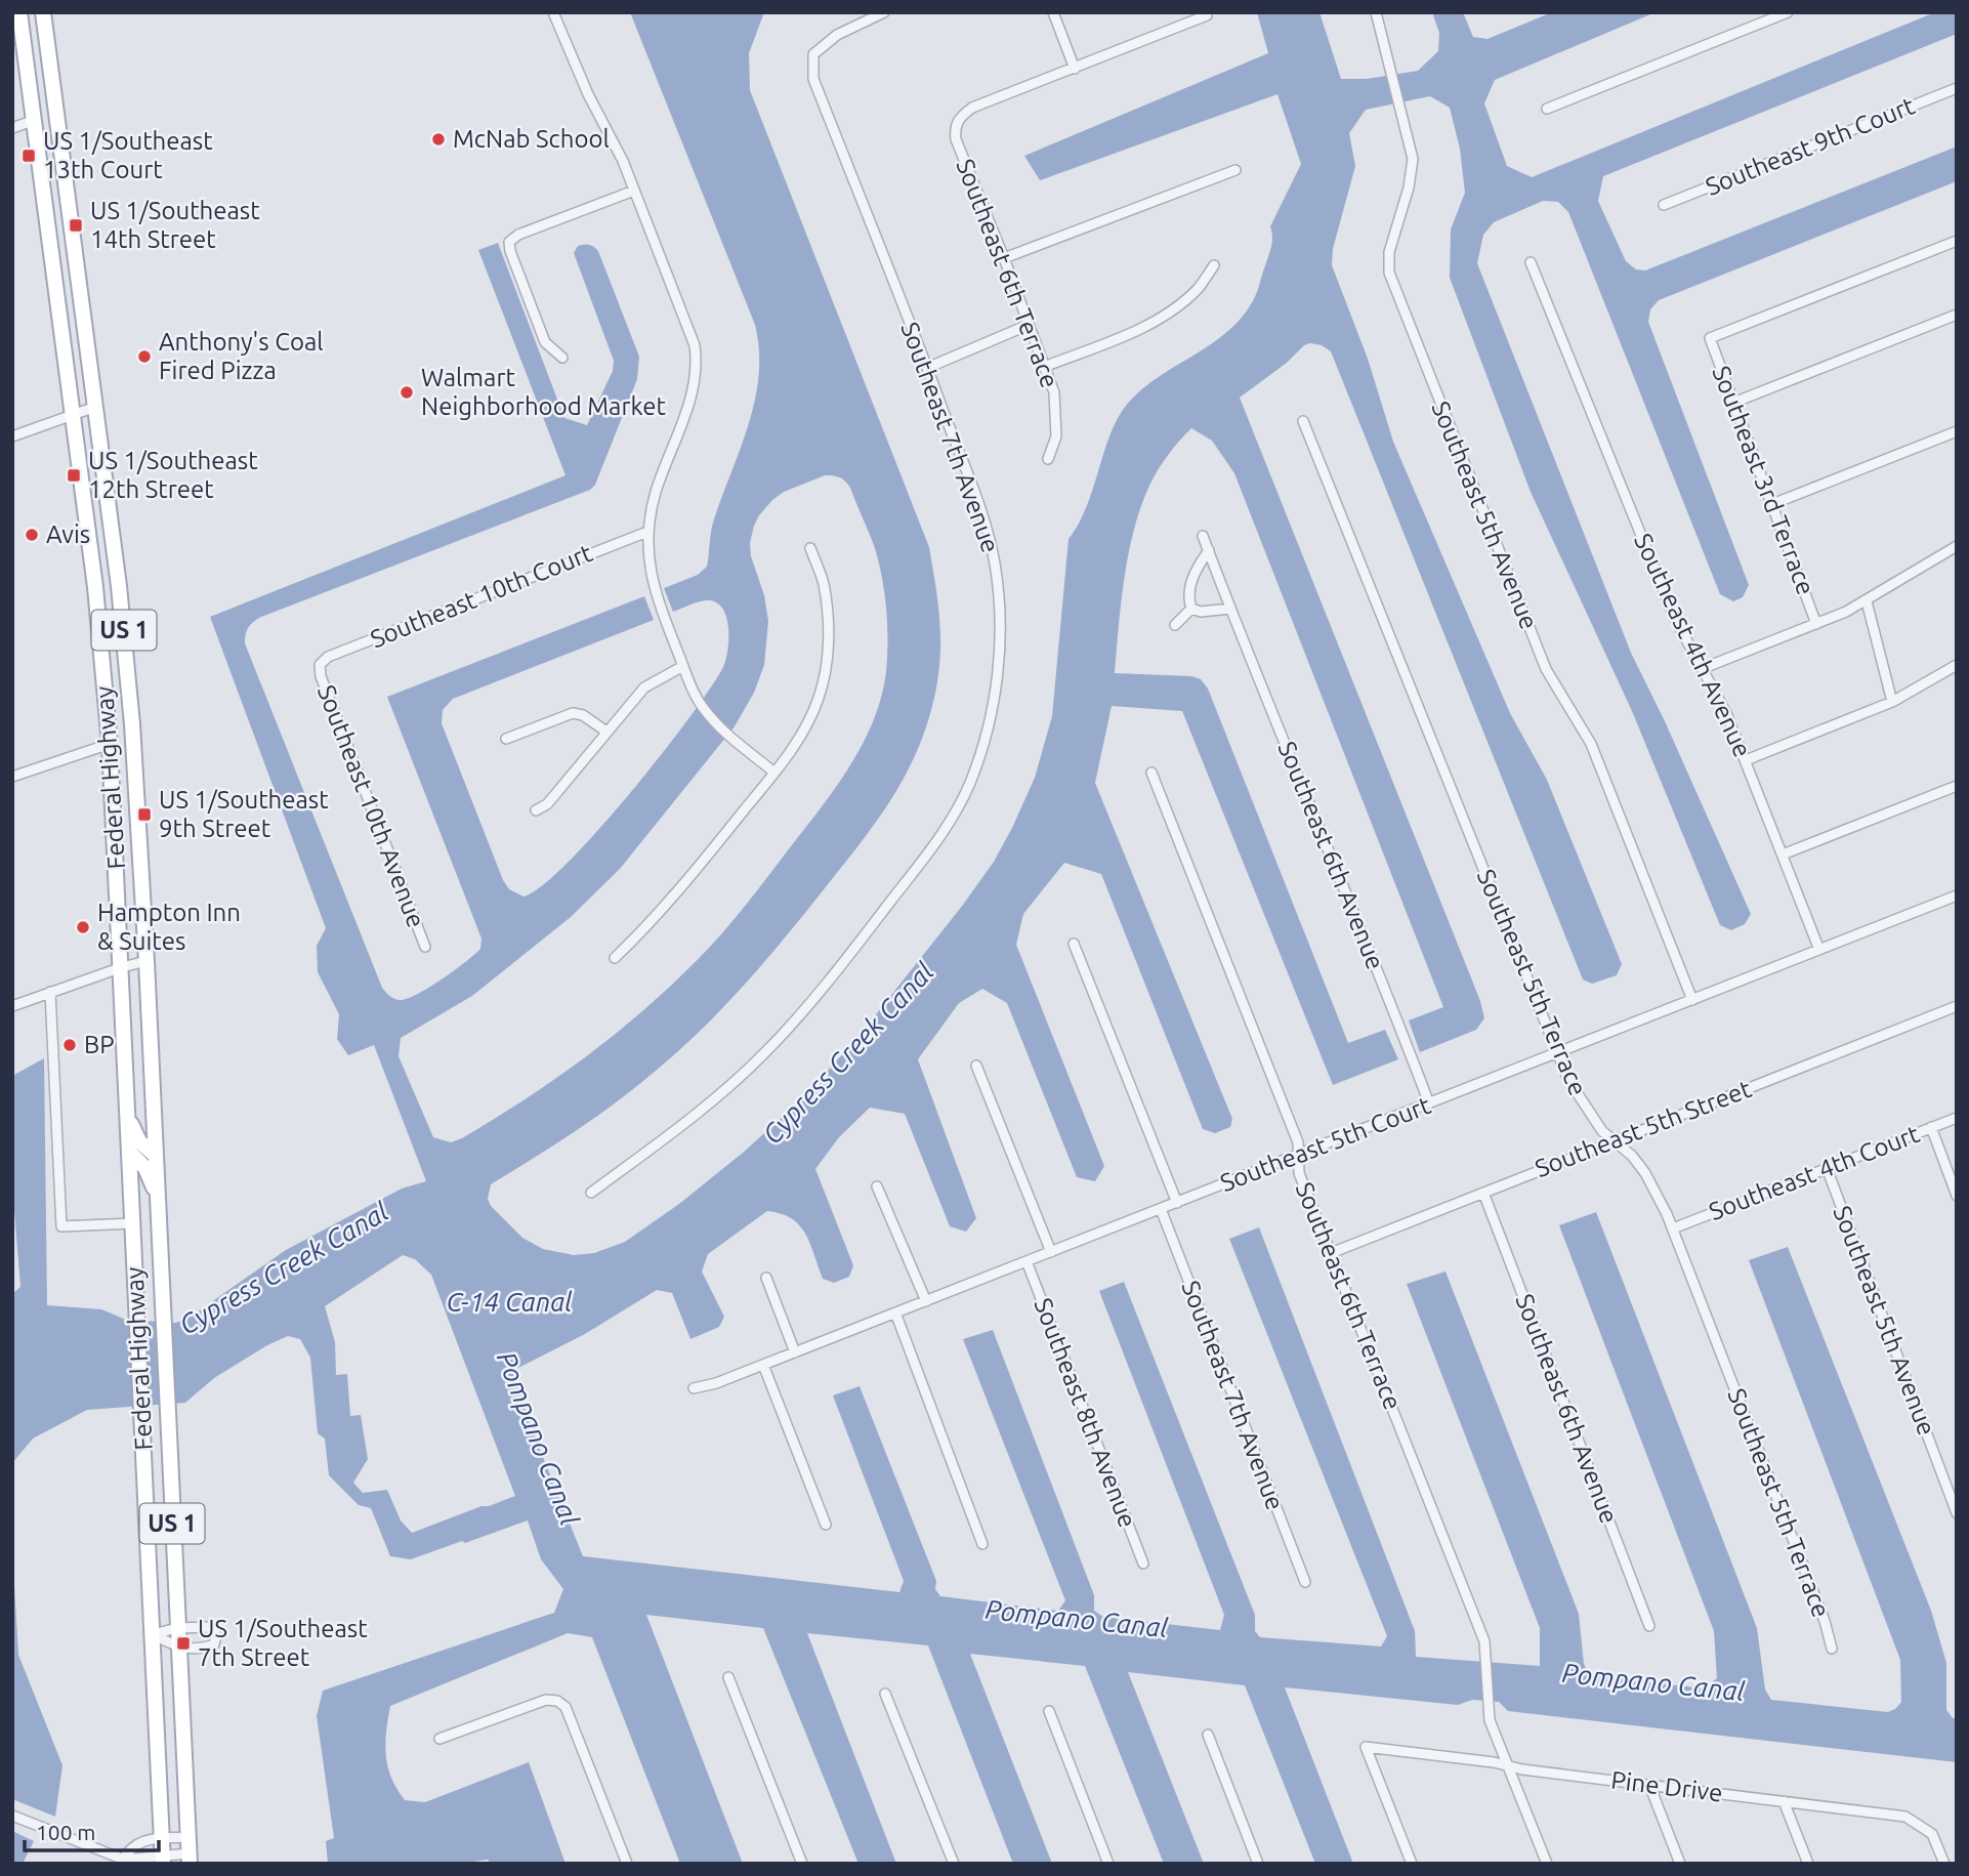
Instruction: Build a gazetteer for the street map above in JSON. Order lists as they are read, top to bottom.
{
  "streets": {
    "main road": ["US 1", "Federal Highway"],
    "street": [
      "Southeast 9th Court",
      "Southeast 6th Terrace",
      "Southeast 7th Avenue",
      "Southeast 3rd Terrace",
      "Southeast 5th Avenue",
      "Southeast 10th Court",
      "Southeast 4th Avenue",
      "Southeast 10th Avenue",
      "Southeast 6th Avenue",
      "Southeast 5th Terrace",
      "Southeast 5th Street",
      "Southeast 5th Court",
      "Southeast 4th Court",
      "Southeast 8th Avenue",
      "Pine Drive"
    ]
  },
  "crossings": [
    ["Southeast 6th Terrace", "Southeast 5th Street"],
    ["Southeast 6th Terrace", "Southeast 5th Court"],
    ["Southeast 6th Terrace", "Pine Drive"],
    ["Southeast 7th Avenue", "Southeast 5th Court"],
    ["Southeast 5th Avenue", "Southeast 5th Court"],
    ["Southeast 5th Avenue", "Southeast 4th Court"],
    ["Southeast 10th Court", "Southeast 10th Avenue"],
    ["Southeast 4th Avenue", "Southeast 5th Court"],
    ["Southeast 6th Avenue", "Southeast 5th Street"],
    ["Southeast 6th Avenue", "Southeast 5th Court"],
    ["Southeast 5th Terrace", "Southeast 5th Street"],
    ["Southeast 5th Terrace", "Southeast 5th Court"],
    ["Southeast 5th Terrace", "Southeast 4th Court"],
    ["Southeast 5th Court", "Southeast 8th Avenue"]
  ],
  "water": ["Cypress Creek Canal", "C-14 Canal", "Pompano Canal"],
  "places": {
    "other": [
      "McNab School",
      "Anthony's Coal Fired Pizza",
      "Walmart Neighborhood Market",
      "Avis",
      "Hampton Inn & Suites",
      "BP"
    ],
    "transit": [
      "US 1/Southeast 13th Court",
      "US 1/Southeast 14th Street",
      "US 1/Southeast 12th Street",
      "US 1/Southeast 9th Street",
      "US 1/Southeast 7th Street"
    ]
  },
  "scale_bar": "100 m"
}
